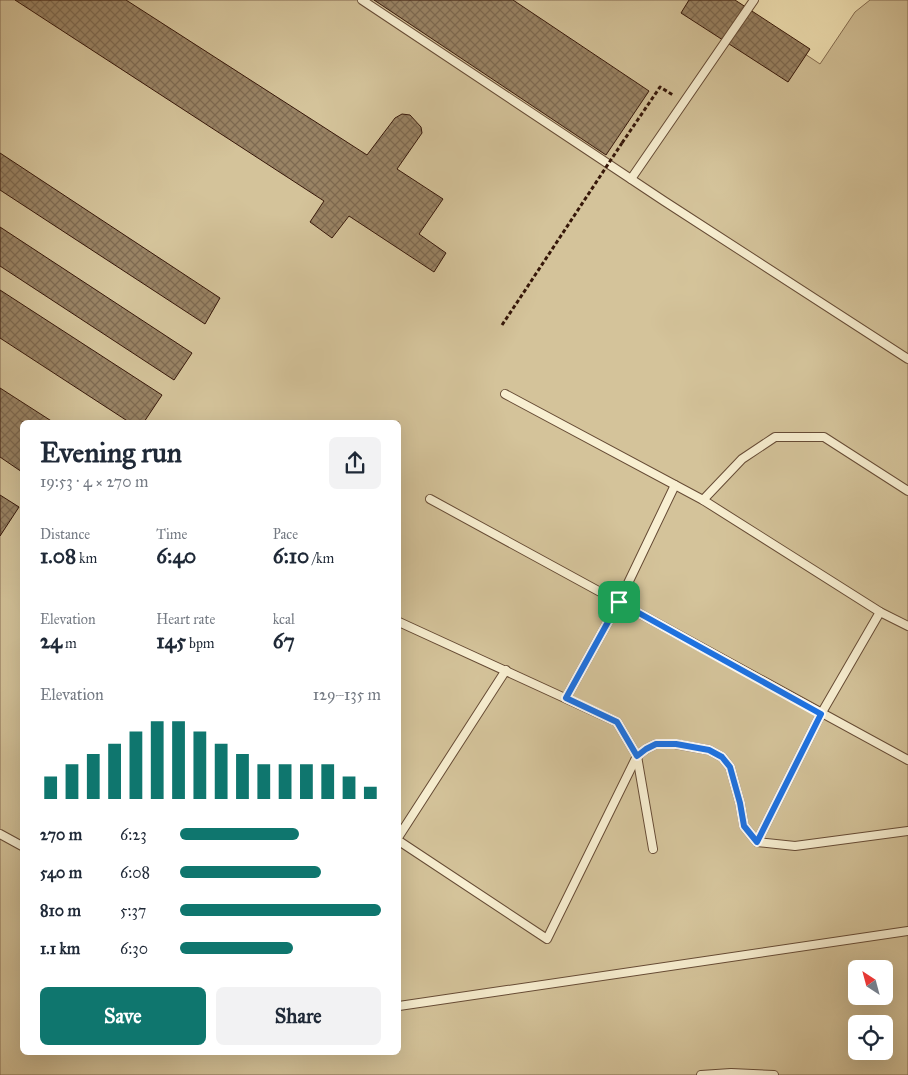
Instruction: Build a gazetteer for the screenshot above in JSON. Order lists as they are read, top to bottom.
{
  "north": "top left",
  "page": {
    "heading": ["Evening run", "19:53 · 4 × 270 m"],
    "stats": [
      ["Distance", "1.08 km"],
      ["Time", "6:40"],
      ["Pace", "6:10 /km"],
      ["Elevation", "24 m"],
      ["Heart rate", "145 bpm"],
      ["kcal", "67"]
    ],
    "chart": ["Elevation", "129–135 m"],
    "list": [
      {
        "name": "270 m",
        "note": "6:23"
      },
      {
        "name": "540 m",
        "note": "6:08"
      },
      {
        "name": "810 m",
        "note": "5:37"
      },
      {
        "name": "1.1 km",
        "note": "6:30"
      }
    ],
    "buttons": ["Save", "Share"]
  }
}
